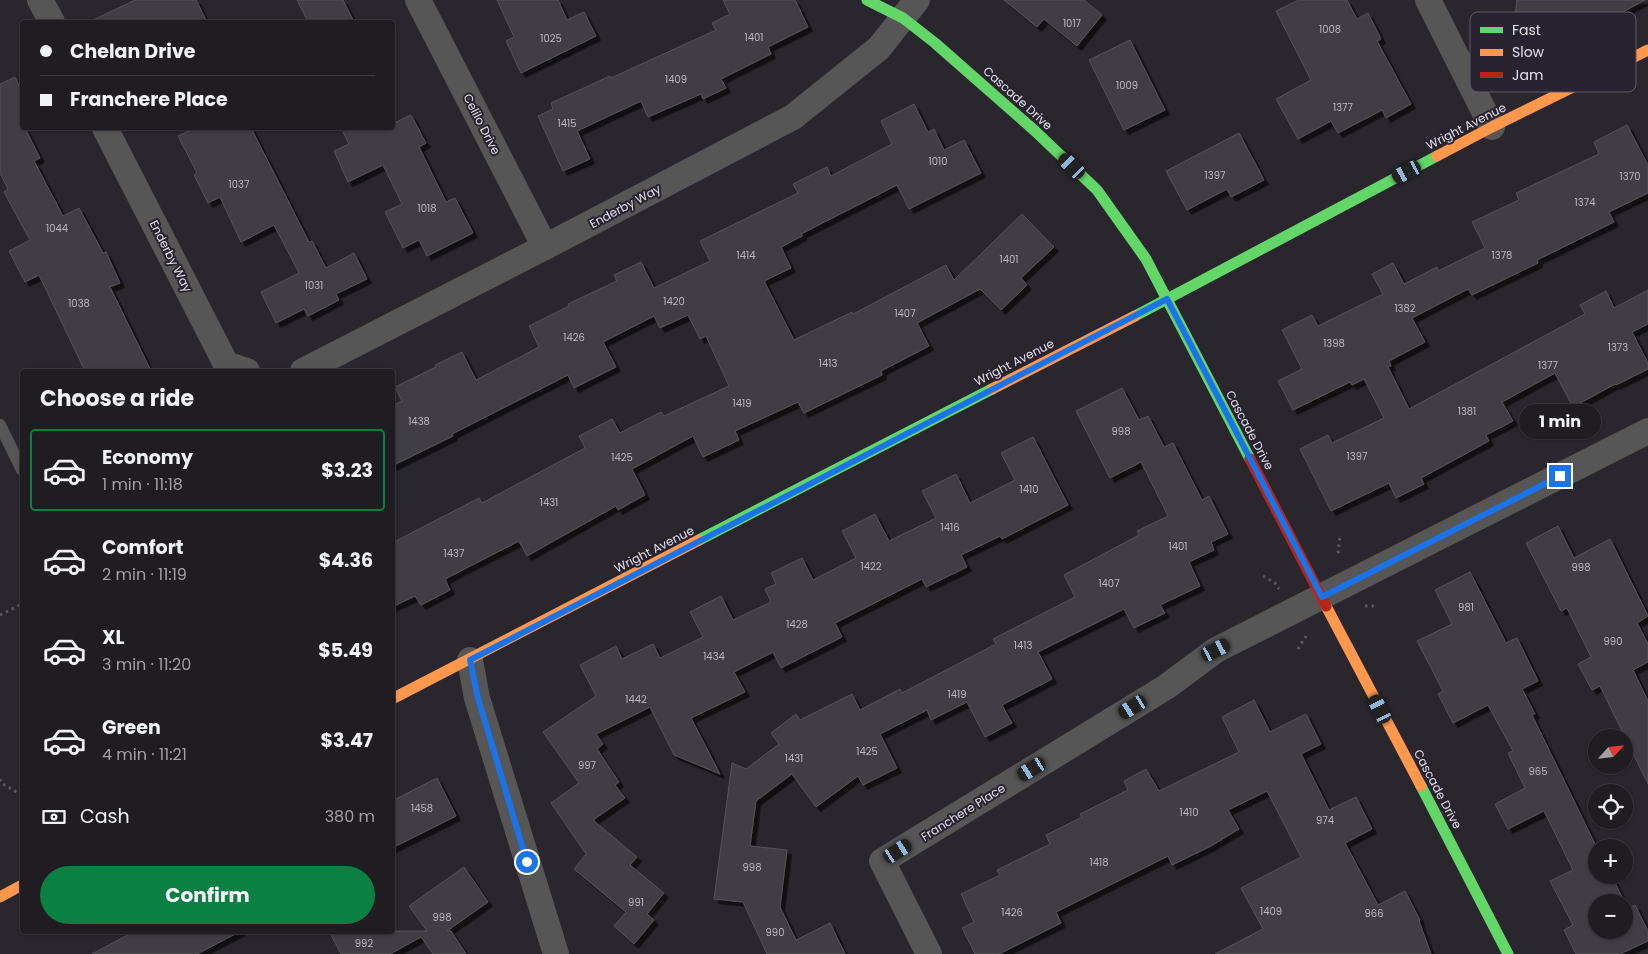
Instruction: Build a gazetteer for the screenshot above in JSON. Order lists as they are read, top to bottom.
{
  "streets": {
    "street": [
      "Cascade Drive",
      "Celilo Drive",
      "Wright Avenue",
      "Enderby Way",
      "Franchere Place"
    ]
  },
  "crossings": [
    ["Cascade Drive", "Wright Avenue"],
    ["Cascade Drive", "Enderby Way"],
    ["Cascade Drive", "Franchere Place"],
    ["Celilo Drive", "Enderby Way"]
  ],
  "house_numbers": [
    "1017",
    "1008",
    "1401",
    "1025",
    "1409",
    "1009",
    "1377",
    "1415",
    "1010",
    "1397",
    "1370",
    "1037",
    "1374",
    "1018",
    "1044",
    "1414",
    "1378",
    "1401",
    "1031",
    "1420",
    "1038",
    "1382",
    "1407",
    "1426",
    "1398",
    "1373",
    "1413",
    "1377",
    "1419",
    "1381",
    "1438",
    "998",
    "1397",
    "1425",
    "1410",
    "1431",
    "1416",
    "1401",
    "1437",
    "1422",
    "998",
    "1407",
    "981",
    "1428",
    "990",
    "1413",
    "1434",
    "1419",
    "1442",
    "1425",
    "1431",
    "997",
    "965",
    "1458",
    "1410",
    "974",
    "1418",
    "998",
    "991",
    "1409",
    "1426",
    "966",
    "998",
    "990",
    "992"
  ],
  "legend": ["Fast", "Slow", "Jam"],
  "north": "top right",
  "page": {
    "banner": ["Chelan Drive", "Franchere Place"],
    "heading": "Choose a ride",
    "bubble": "1 min",
    "list": [
      {
        "name": "Economy",
        "note": "1 min · 11:18",
        "value": "$3.23"
      },
      {
        "name": "Comfort",
        "note": "2 min · 11:19",
        "value": "$4.36"
      },
      {
        "name": "XL",
        "note": "3 min · 11:20",
        "value": "$5.49"
      },
      {
        "name": "Green",
        "note": "4 min · 11:21",
        "value": "$3.47"
      }
    ],
    "map_buttons": ["+", "−"],
    "pay": ["Cash", "380 m"],
    "buttons": "Confirm"
  }
}
